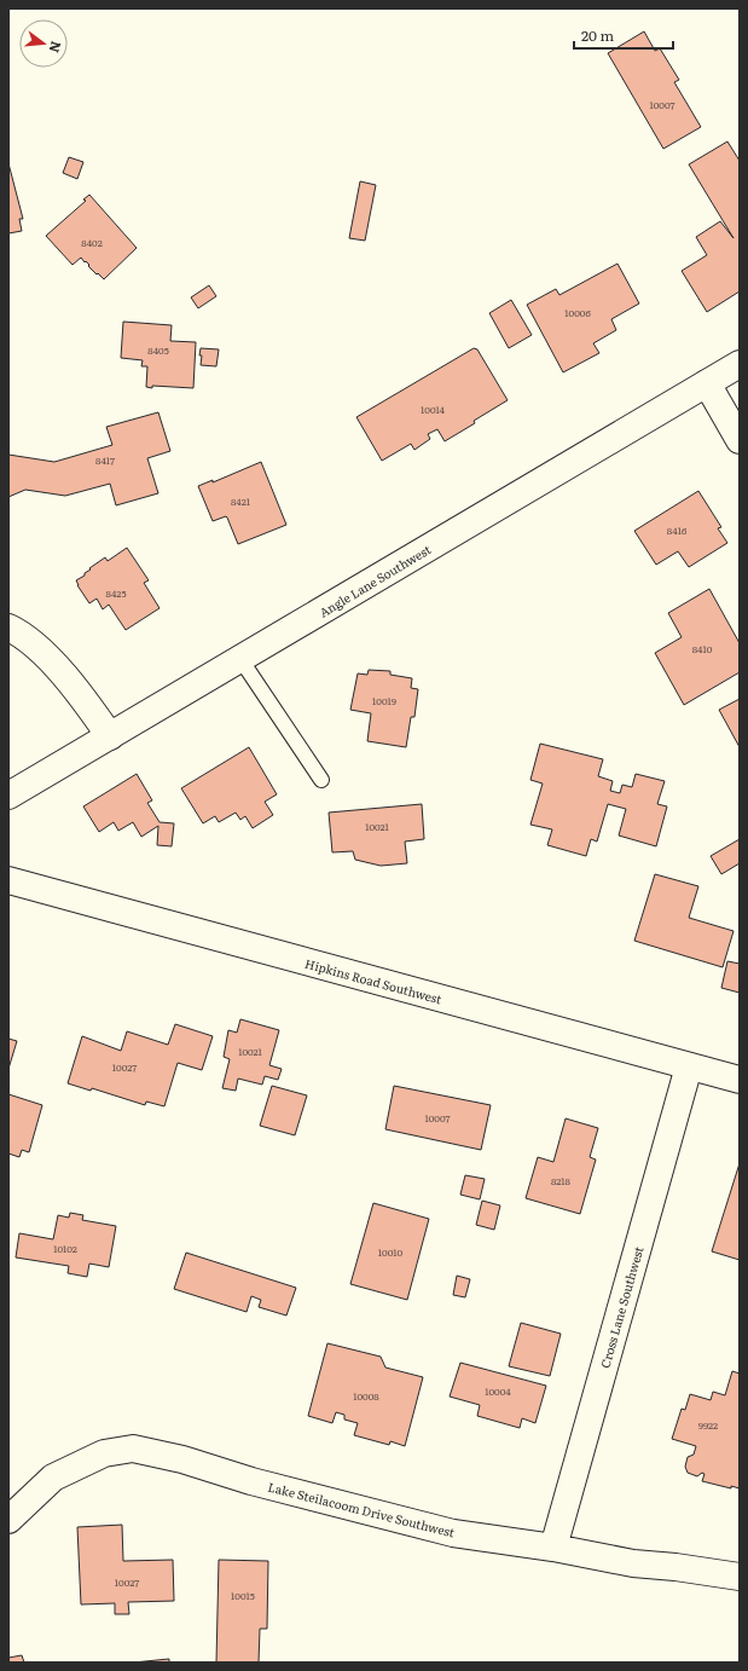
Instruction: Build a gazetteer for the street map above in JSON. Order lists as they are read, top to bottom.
{
  "streets": {
    "street": [
      "Angle Lane Southwest",
      "Hipkins Road Southwest",
      "Cross Lane Southwest",
      "Lake Steilacoom Drive Southwest"
    ]
  },
  "crossings": [
    ["Hipkins Road Southwest", "Cross Lane Southwest"],
    ["Cross Lane Southwest", "Lake Steilacoom Drive Southwest"]
  ],
  "house_numbers": [
    "10007",
    "8402",
    "10006",
    "8405",
    "10014",
    "8417",
    "8421",
    "8416",
    "8425",
    "8410",
    "10019",
    "10021",
    "10021",
    "10027",
    "10007",
    "8218",
    "10102",
    "10010",
    "10004",
    "10008",
    "9922",
    "10027",
    "10015"
  ],
  "scale_bar": "20 m",
  "north": "right"
}
